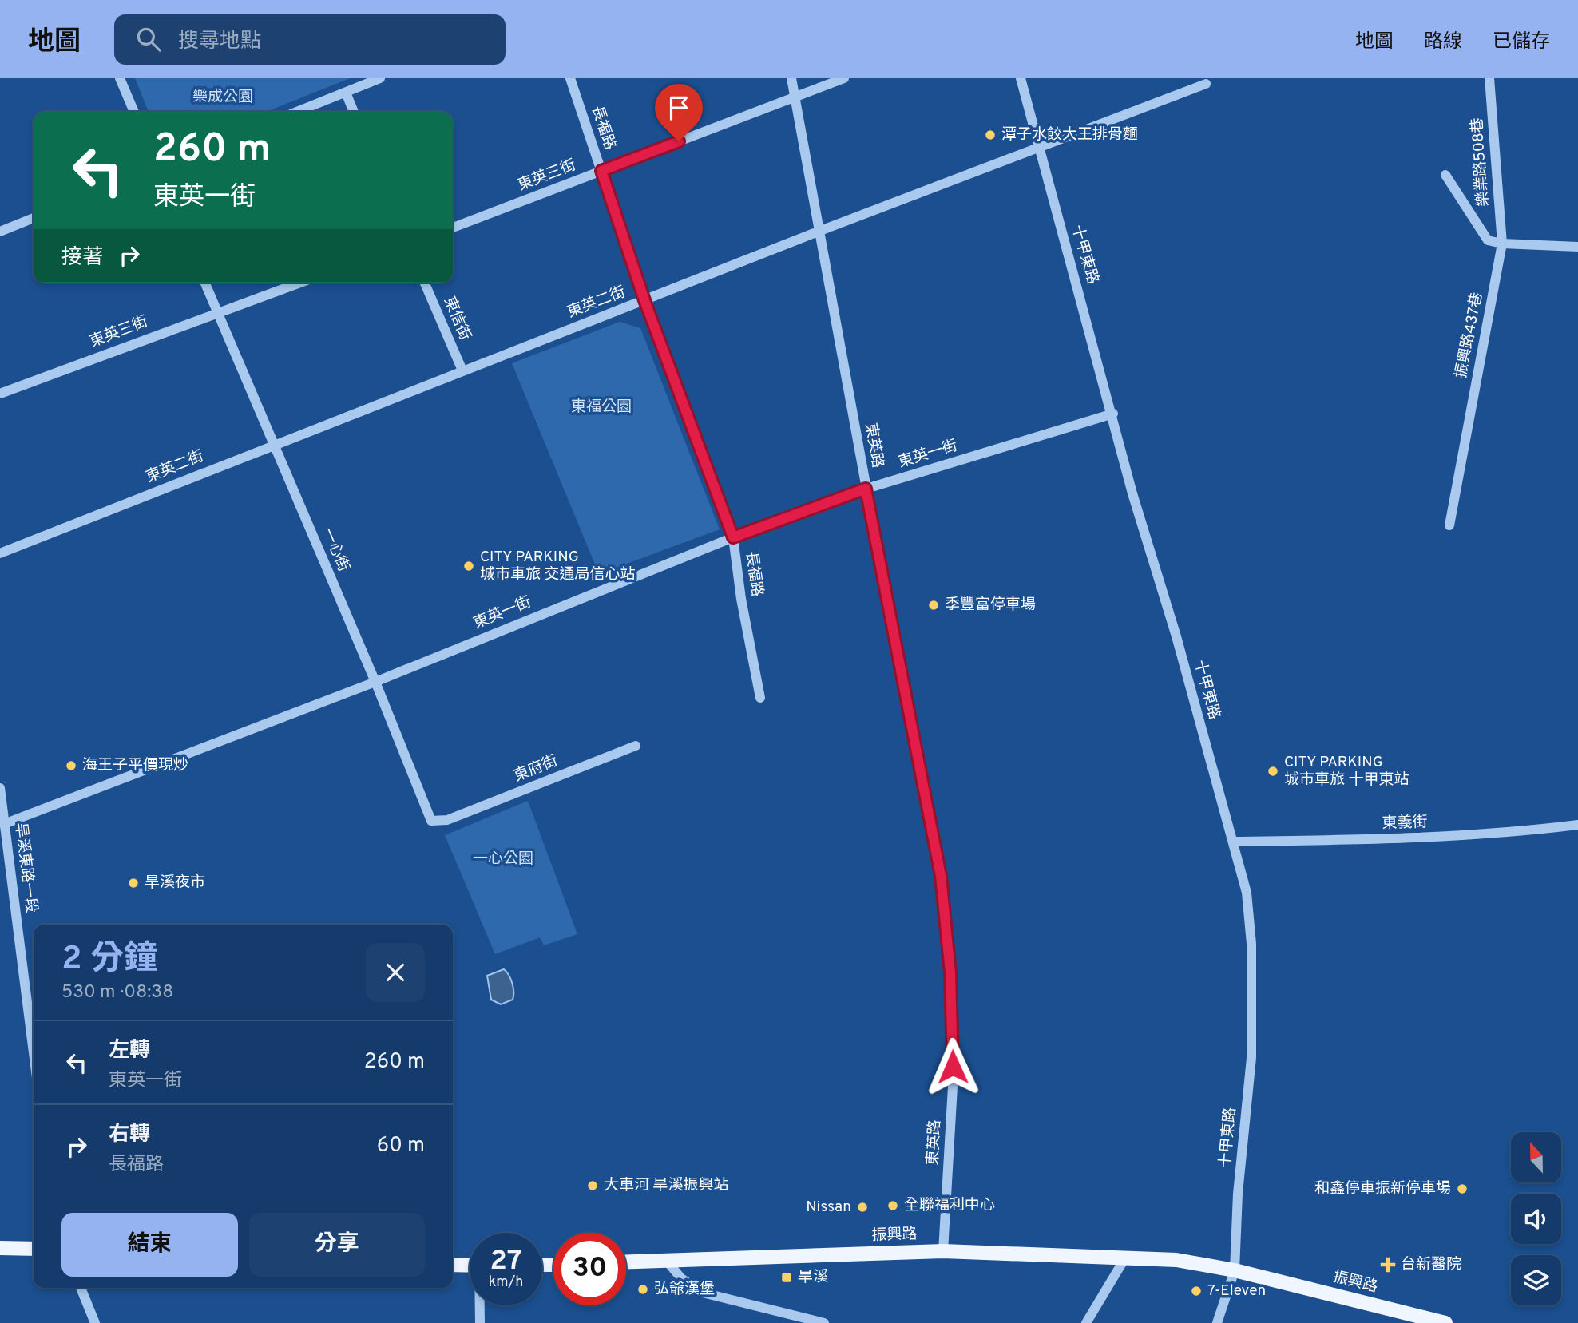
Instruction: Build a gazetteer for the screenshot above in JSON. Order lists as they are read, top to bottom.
{
  "streets": {
    "main road": ["振興路"],
    "street": [
      "長福路",
      "樂業路508巷",
      "東英三街",
      "十甲東路",
      "東英二街",
      "東信街",
      "振興路437巷",
      "東英路",
      "東英一街",
      "一心街",
      "東府街",
      "東義街",
      "旱溪東路一段"
    ]
  },
  "crossings": [
    ["長福路", "東英三街"],
    ["長福路", "東英二街"],
    ["長福路", "東英一街"],
    ["樂業路508巷", "振興路437巷"],
    ["東英三街", "東英路"],
    ["東英三街", "一心街"],
    ["十甲東路", "東英二街"],
    ["十甲東路", "東英一街"],
    ["十甲東路", "東義街"],
    ["十甲東路", "振興路"],
    ["東英二街", "東信街"],
    ["東英二街", "東英路"],
    ["東英二街", "一心街"],
    ["東英路", "東英一街"],
    ["東英路", "振興路"],
    ["東英一街", "一心街"],
    ["東英一街", "旱溪東路一段"],
    ["一心街", "東府街"]
  ],
  "parks": ["樂成公園", "東福公園", "一心公園"],
  "places": {
    "other": [
      "潭子水餃大王排骨麵",
      "CITY PARKING 城市車旅 交通局信心站",
      "季豐富停車場",
      "海王子平價現炒",
      "CITY PARKING 城市車旅 十甲東站",
      "旱溪夜市",
      "大車河 旱溪振興站",
      "和鑫停車振新停車場",
      "全聯福利中心",
      "Nissan",
      "弘爺漢堡",
      "7-Eleven"
    ],
    "health": ["台新醫院"],
    "transit": ["旱溪"]
  },
  "north": "top",
  "page": {
    "header": "地圖",
    "search": "搜尋地點",
    "nav": ["地圖", "路線", "已儲存"],
    "turn": ["260 m", "東英一街"],
    "then": "接著",
    "heading": ["2 分鐘", "530 m · 08:38"],
    "list": [
      {
        "name": "左轉",
        "note": "東英一街",
        "value": "260 m"
      },
      {
        "name": "右轉",
        "note": "長福路",
        "value": "60 m"
      }
    ],
    "buttons": ["結束", "分享"],
    "speed": "27 km/h",
    "limit": "30"
  }
}
